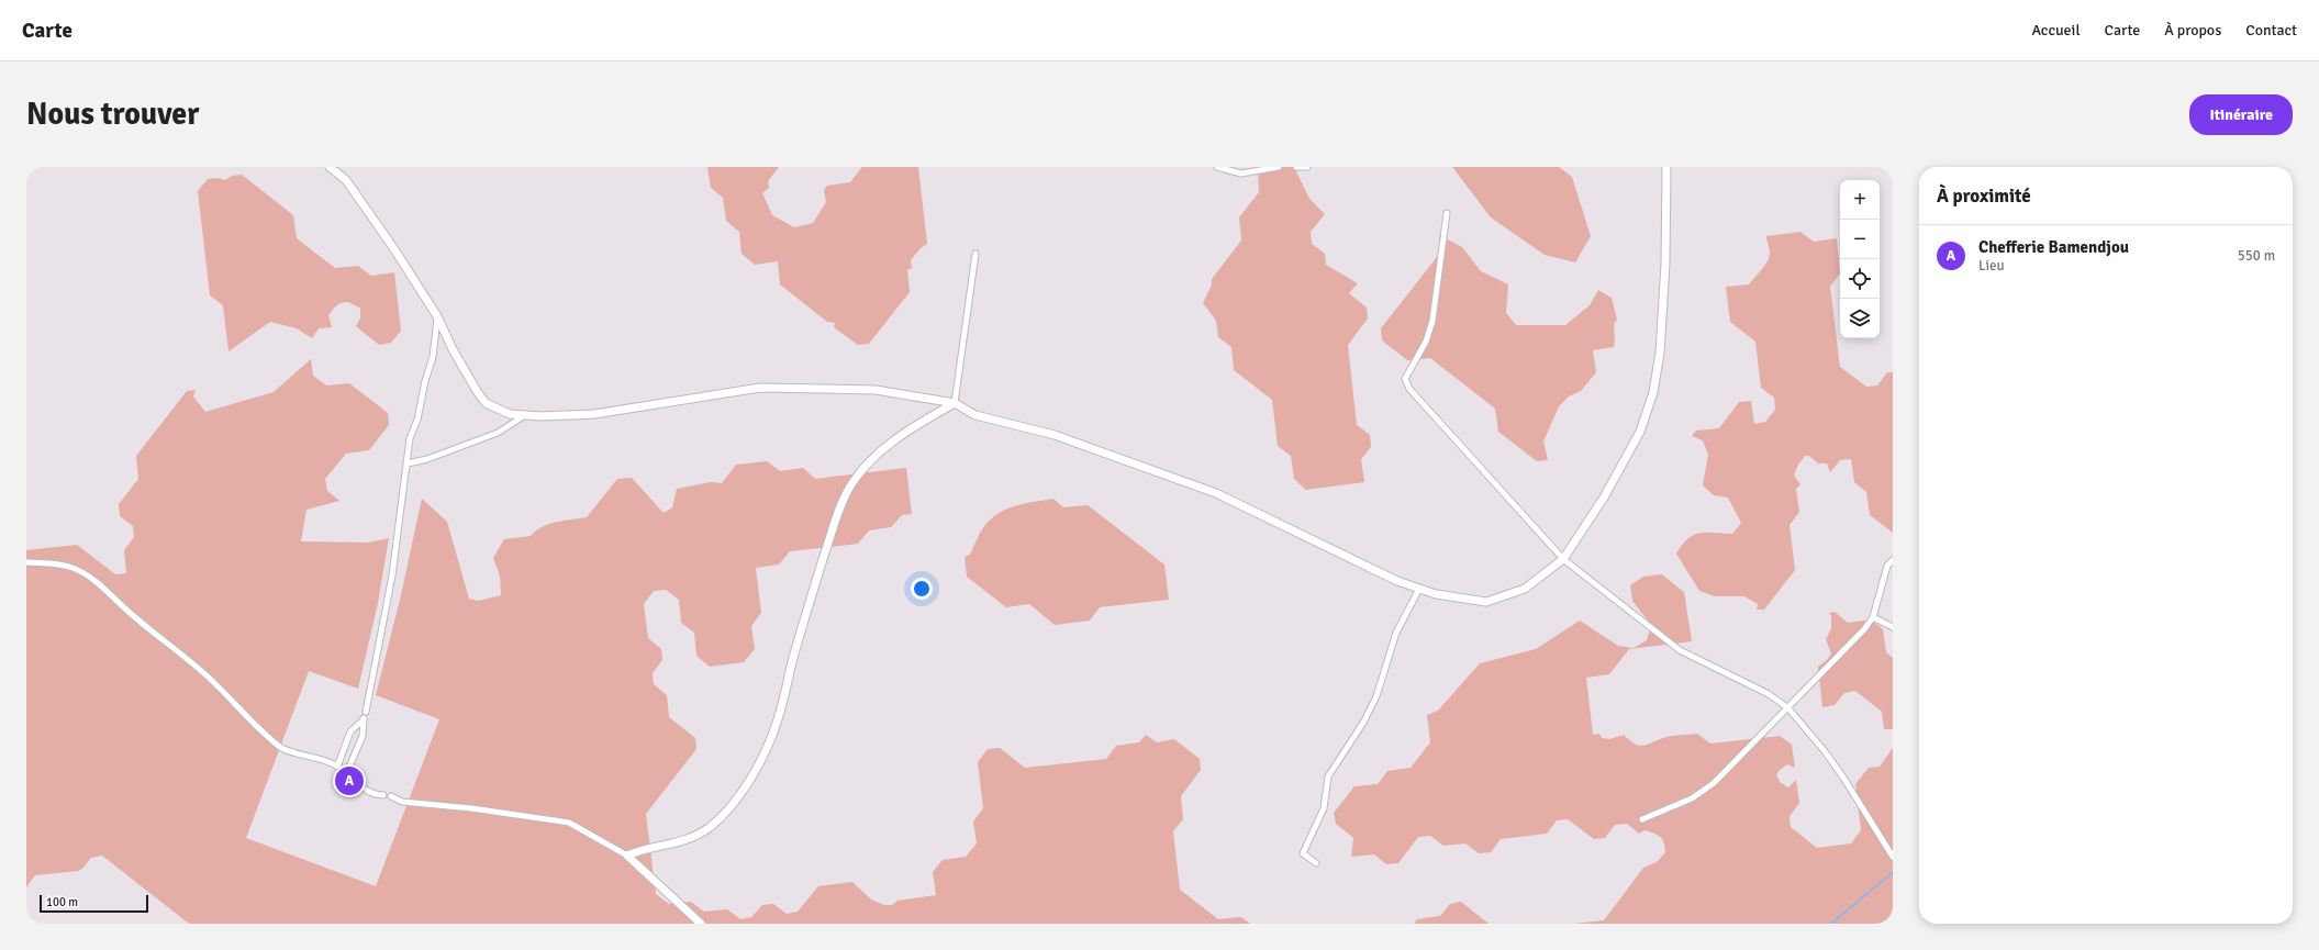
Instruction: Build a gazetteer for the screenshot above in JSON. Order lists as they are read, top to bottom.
{
  "scale_bar": "100 m",
  "page": {
    "header": "Carte",
    "nav": [
      "Accueil",
      "Carte",
      "À propos",
      "Contact"
    ],
    "buttons": "Itinéraire",
    "title": "Nous trouver",
    "heading": "À proximité",
    "map_buttons": ["+", "−"],
    "list": [
      {
        "mark": "A",
        "name": "Chefferie Bamendjou",
        "note": "Lieu",
        "value": "550 m"
      }
    ],
    "pins": "A",
    "scale": "100 m"
  }
}
